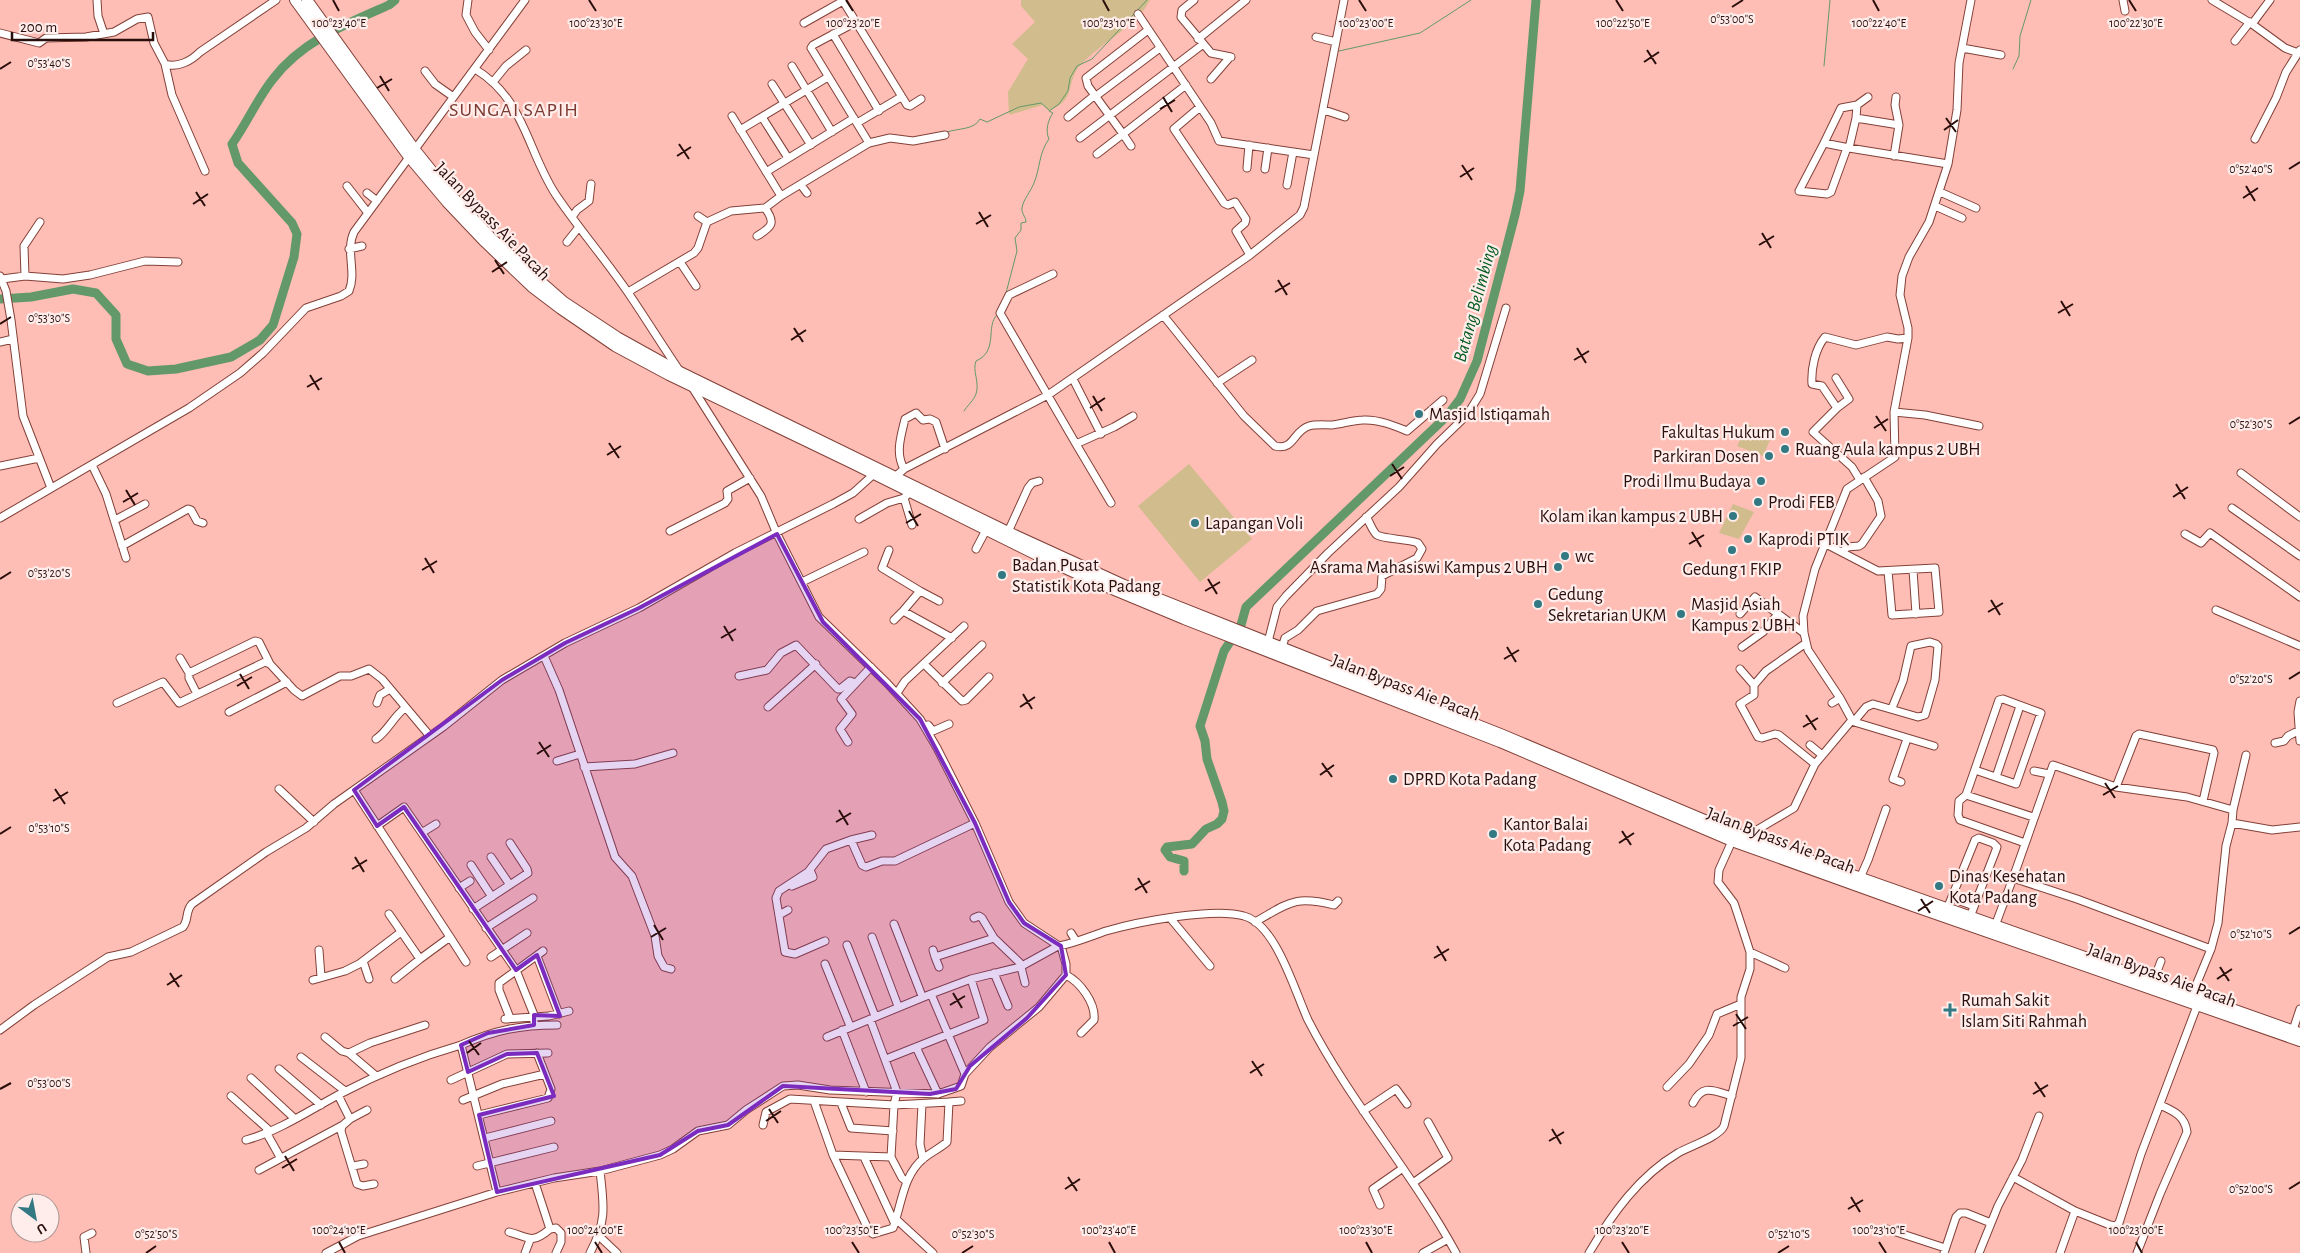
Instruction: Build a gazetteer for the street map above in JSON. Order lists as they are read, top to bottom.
{
  "streets": {
    "highway": ["Jalan Bypass Aie Pacah"]
  },
  "districts": ["SUNGAI SAPIH"],
  "water": ["Batang Belimbing"],
  "places": {
    "other": [
      "Masjid Istiqamah",
      "Fakultas Hukum",
      "Ruang Aula kampus 2 UBH",
      "Parkiran Dosen",
      "Prodi Ilmu Budaya",
      "Prodi FEB",
      "Kolam ikan kampus 2 UBH",
      "Lapangan Voli",
      "Kaprodi PTIK",
      "Gedung 1 FKIP",
      "wc",
      "Asrama Mahasiswi Kampus 2 UBH",
      "Badan Pusat Statistik Kota Padang",
      "Gedung Sekretarian UKM",
      "Masjid Asiah Kampus 2 UBH",
      "DPRD Kota Padang",
      "Kantor Balai Kota Padang",
      "Dinas Kesehatan Kota Padang"
    ],
    "health": ["Rumah Sakit Islam Siti Rahmah"]
  },
  "scale_bar": "200 m",
  "north": "bottom right",
  "coordinates": [
    "0°53'00\"S",
    "100°22'30\"E",
    "100°23'40\"E",
    "100°23'30\"E",
    "100°23'20\"E",
    "100°23'10\"E",
    "100°23'00\"E",
    "100°22'50\"E",
    "100°22'40\"E",
    "0°53'40\"S",
    "0°52'40\"S",
    "0°53'30\"S",
    "0°52'30\"S",
    "0°53'20\"S",
    "0°52'20\"S",
    "0°53'10\"S",
    "0°52'10\"S",
    "0°52'00\"S",
    "100°24'10\"E",
    "100°24'00\"E",
    "100°23'50\"E",
    "0°52'50\"S"
  ]
}
